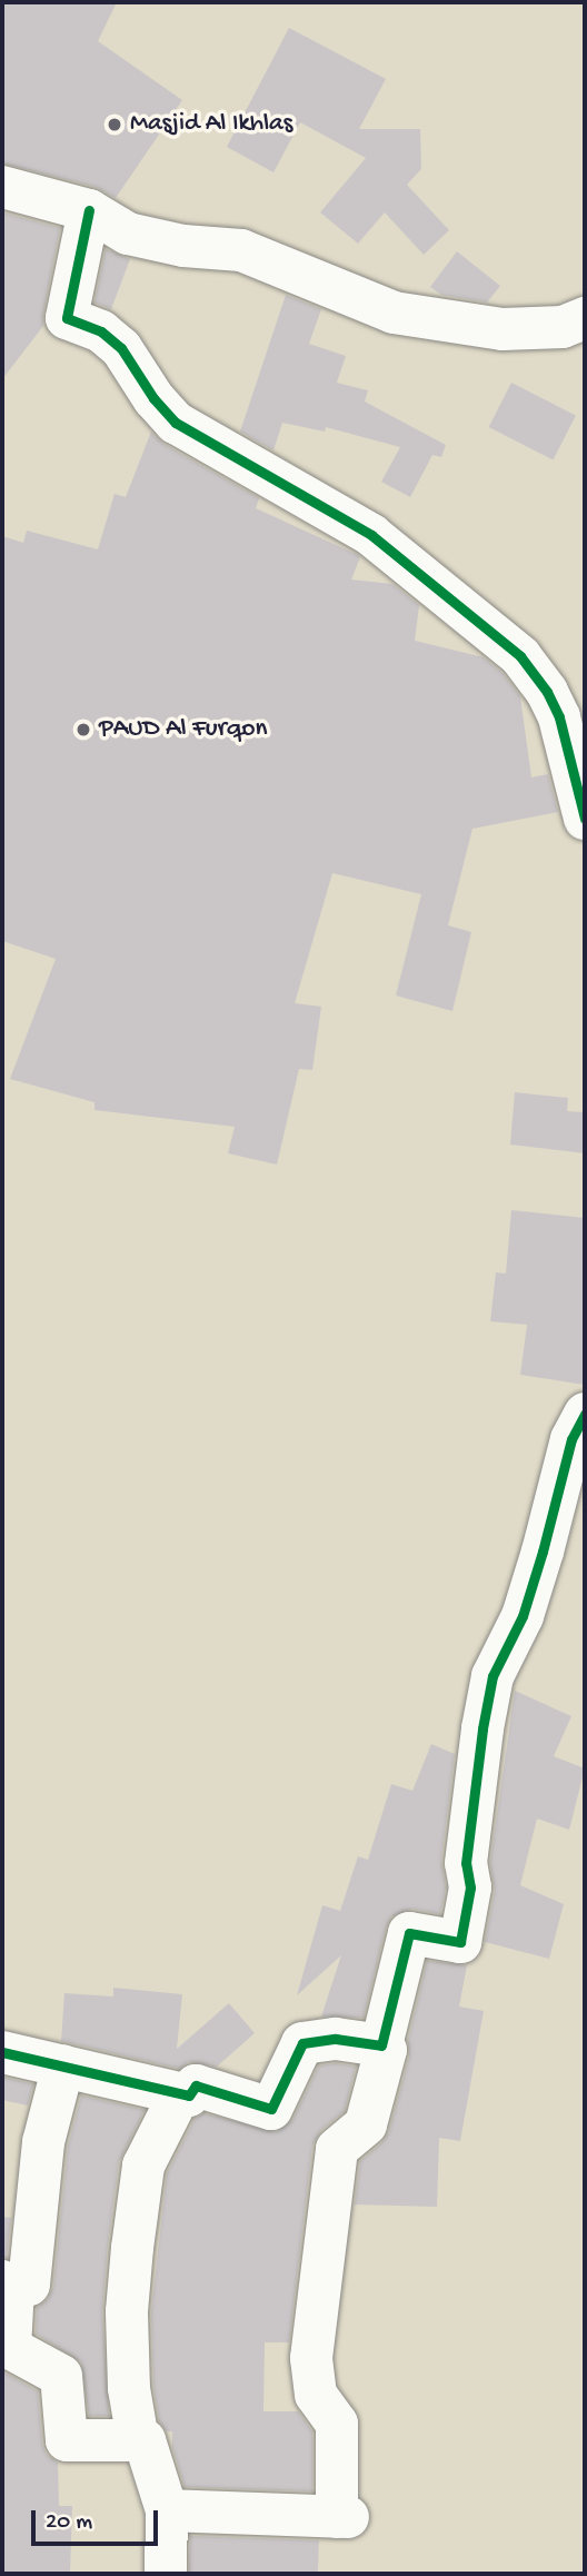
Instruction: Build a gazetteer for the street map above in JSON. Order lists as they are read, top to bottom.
{
  "places": ["Masjid Al Ikhlas", "PAUD Al Furqon"],
  "scale_bar": "20 m"
}
